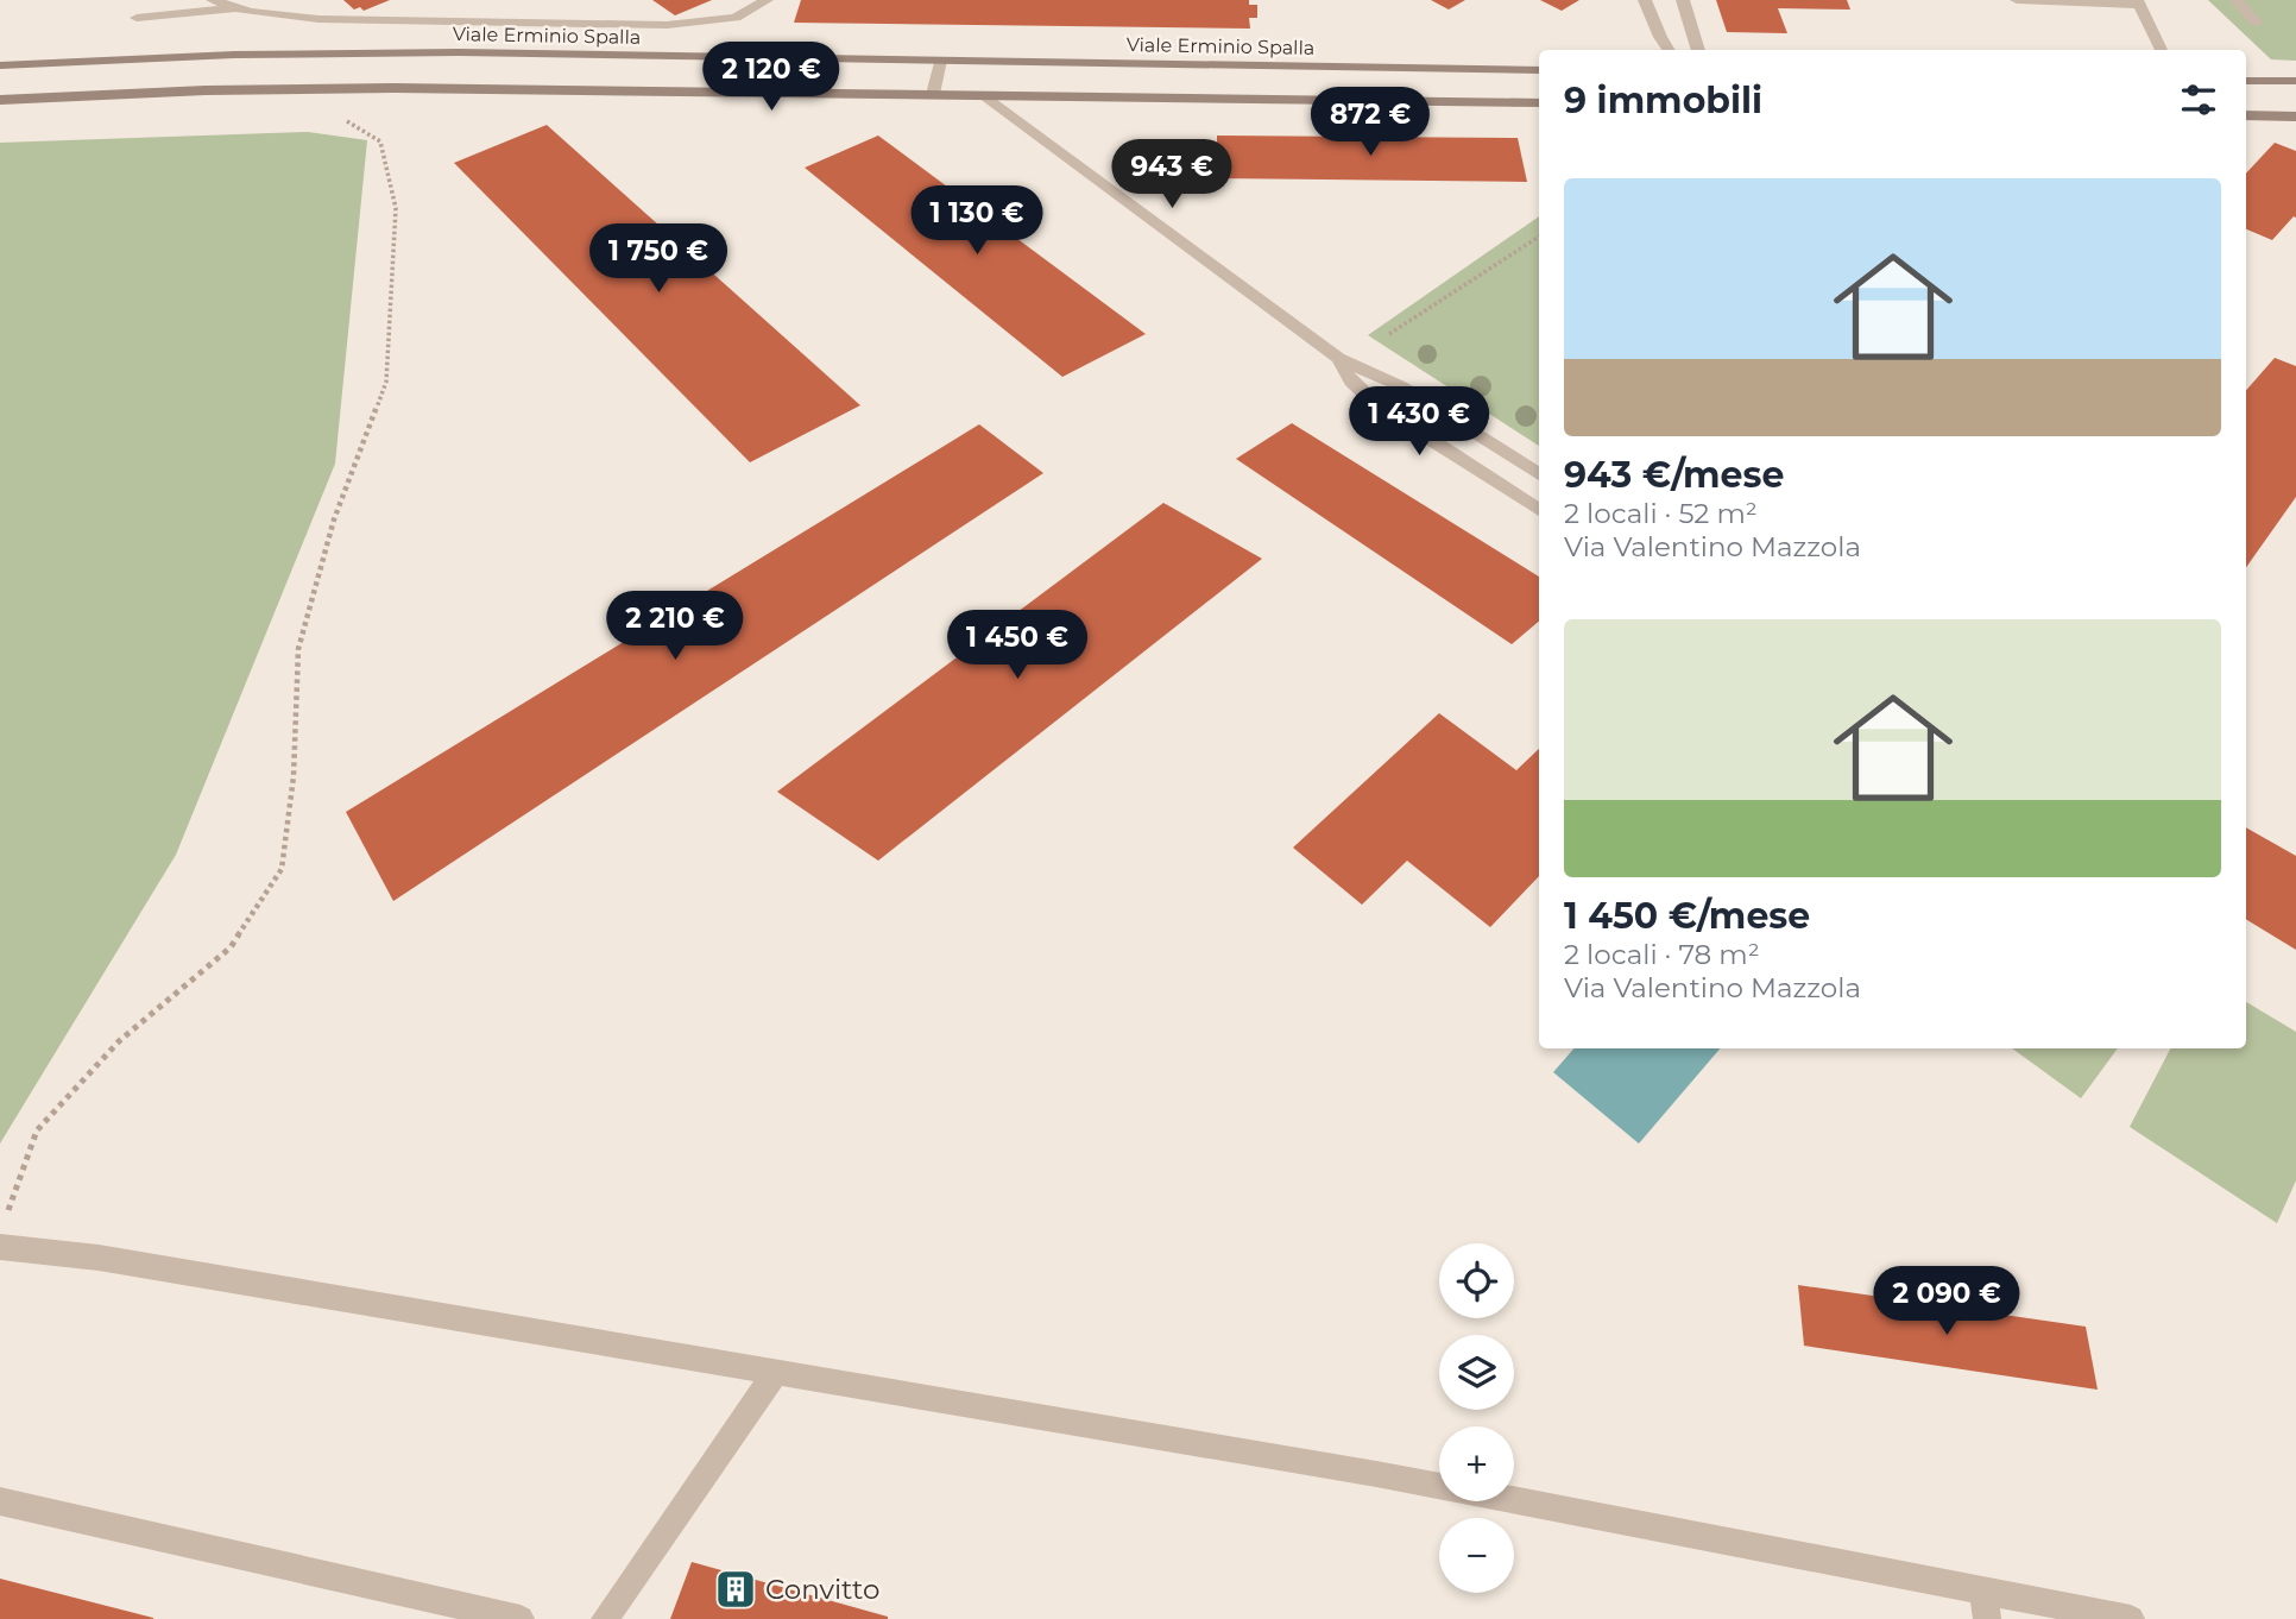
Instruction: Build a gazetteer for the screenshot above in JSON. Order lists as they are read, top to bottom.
{
  "streets": {
    "main road": ["Viale Erminio Spalla"]
  },
  "places": {
    "building": ["Convitto"]
  },
  "page": {
    "price": [
      "2 120 €",
      "872 €",
      "943 €",
      "1 130 €",
      "1 750 €",
      "1 430 €",
      "2 210 €",
      "1 450 €",
      "2 090 €"
    ],
    "heading": "9 immobili",
    "list": [
      {
        "name": "943 €/mese",
        "note": "2 locali · 52 m² · Via Valentino Mazzola"
      },
      {
        "name": "1 450 €/mese",
        "note": "2 locali · 78 m² · Via Valentino Mazzola"
      }
    ],
    "map_buttons": ["+", "−"]
  }
}
